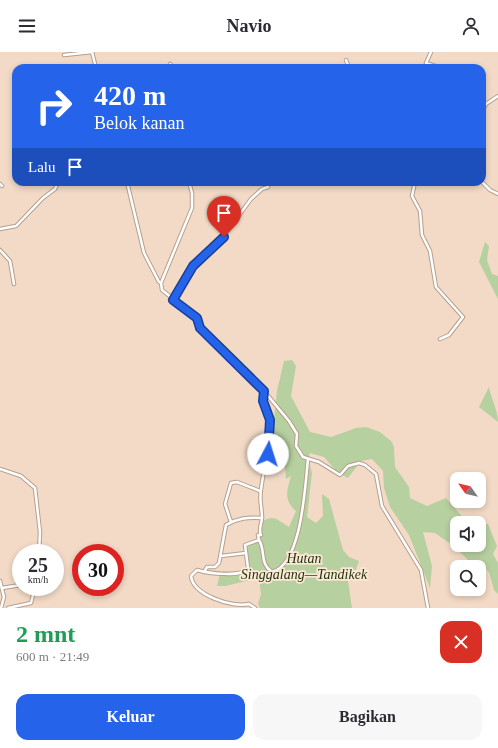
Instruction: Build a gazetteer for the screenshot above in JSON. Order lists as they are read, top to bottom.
{
  "parks": ["Hutan Singgalang—Tandikek"],
  "north": "top left",
  "page": {
    "header": "Navio",
    "turn": ["420 m", "Belok kanan"],
    "then": "Lalu",
    "speed": "25 km/h",
    "limit": "30",
    "heading": ["2 mnt", "600 m · 21:49"],
    "buttons": ["Keluar", "Bagikan"]
  }
}
